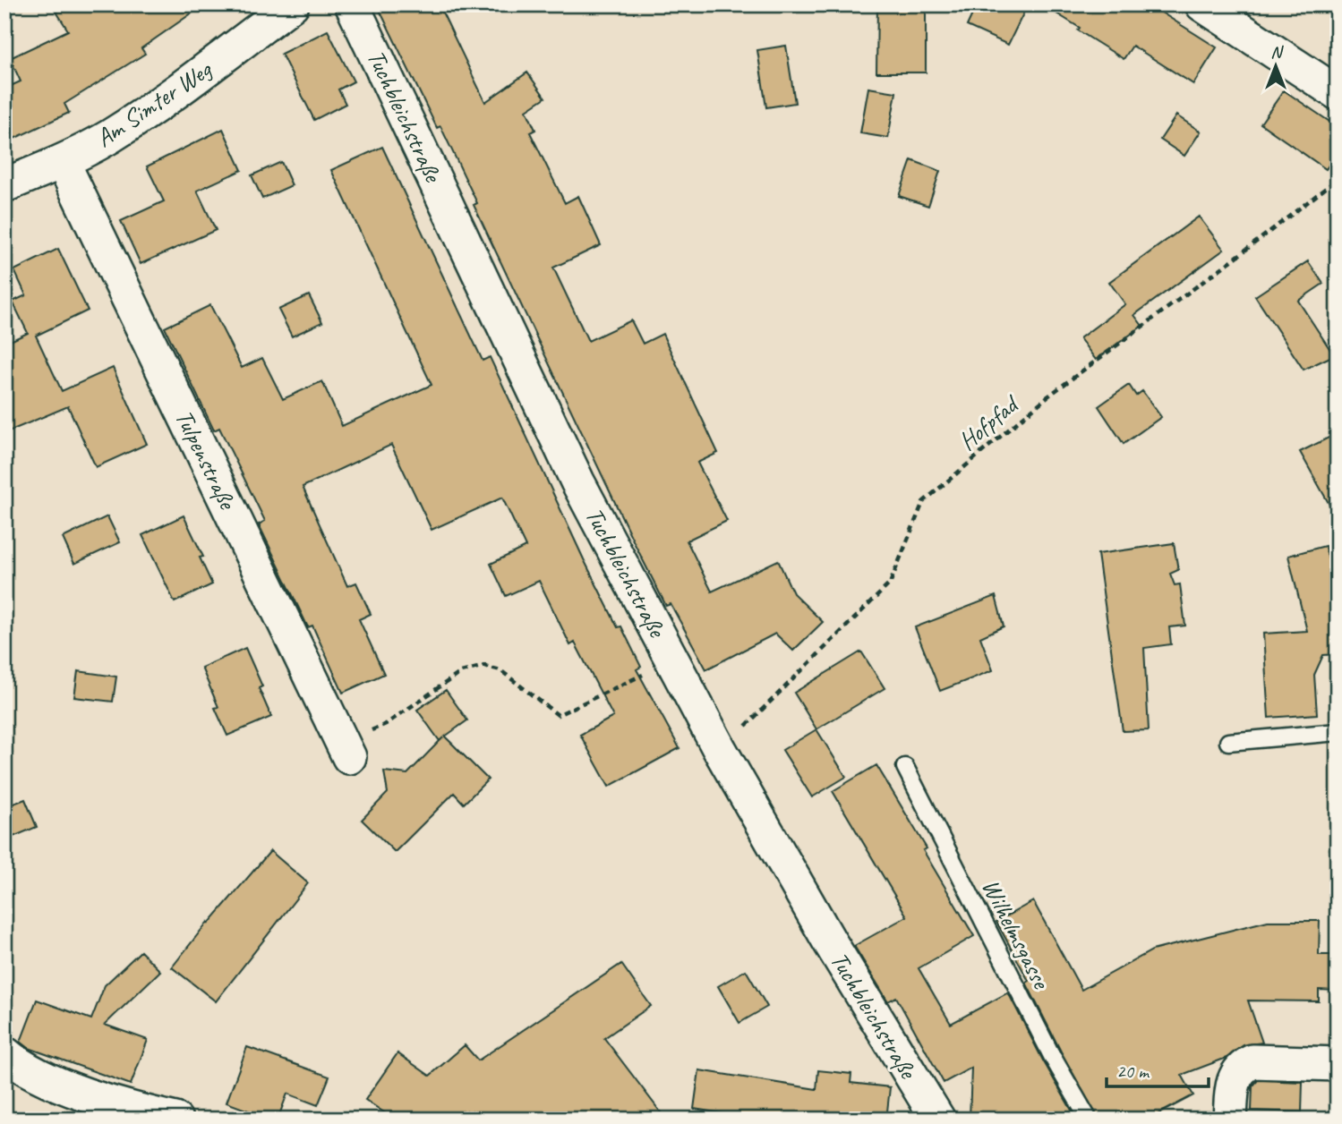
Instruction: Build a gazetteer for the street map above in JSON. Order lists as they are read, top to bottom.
{
  "streets": {
    "street": ["Am Simter Weg", "Tuchbleichstraße", "Tulpenstraße"],
    "lane": ["Wilhelmsgasse"],
    "path": ["Hofpfad"]
  },
  "crossings": [
    ["Am Simter Weg", "Tulpenstraße"],
    ["Tuchbleichstraße", "Hofpfad"]
  ],
  "scale_bar": "20 m",
  "north": "top"
}
